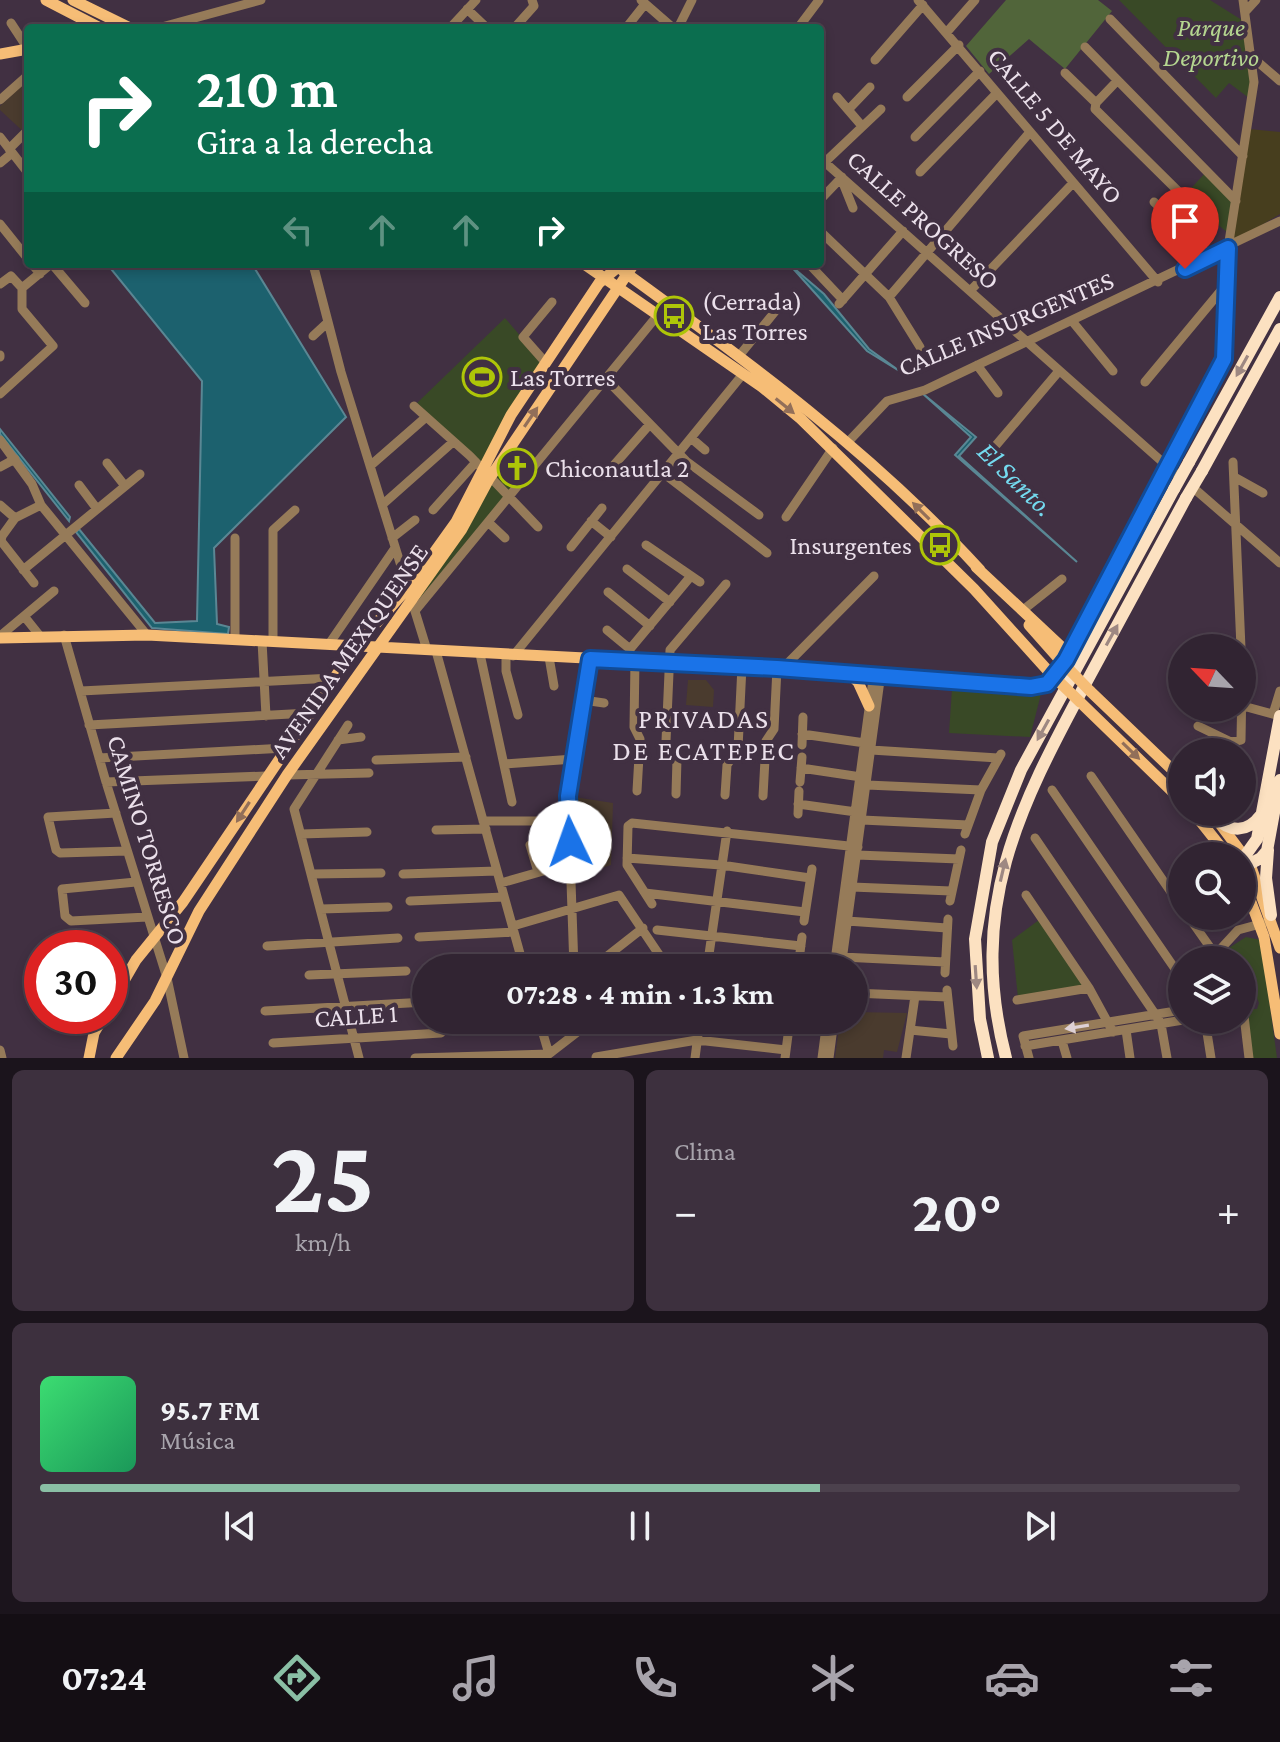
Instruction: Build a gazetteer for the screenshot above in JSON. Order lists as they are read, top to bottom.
{
  "streets": {
    "main road": ["AVENIDA MEXIQUENSE"],
    "street": [
      "CALLE 5 DE MAYO",
      "CALLE PROGRESO",
      "CALLE INSURGENTES",
      "CAMINO TORRESCO",
      "CALLE 1"
    ]
  },
  "crossings": [
    ["CALLE 5 DE MAYO", "CALLE INSURGENTES"],
    ["CALLE PROGRESO", "CALLE INSURGENTES"],
    ["AVENIDA MEXIQUENSE", "CAMINO TORRESCO"]
  ],
  "districts": ["PRIVADAS DE ECATEPEC"],
  "water": ["El Santo."],
  "parks": ["Parque Deportivo"],
  "places": {
    "bus stop": ["(Cerrada) Las Torres", "Insurgentes"],
    "sports": ["Las Torres"],
    "church": ["Chiconautla 2"]
  },
  "north": "top left",
  "page": {
    "turn": ["210 m", "Gira a la derecha"],
    "limit": "30",
    "trip": "07:28 · 4 min · 1.3 km",
    "tile": [
      ["25", "km/h"],
      "Clima"
    ],
    "heat": ["−", "20°", "+"],
    "song": ["95.7 FM", "Música"],
    "tabs": "07:24"
  }
}
